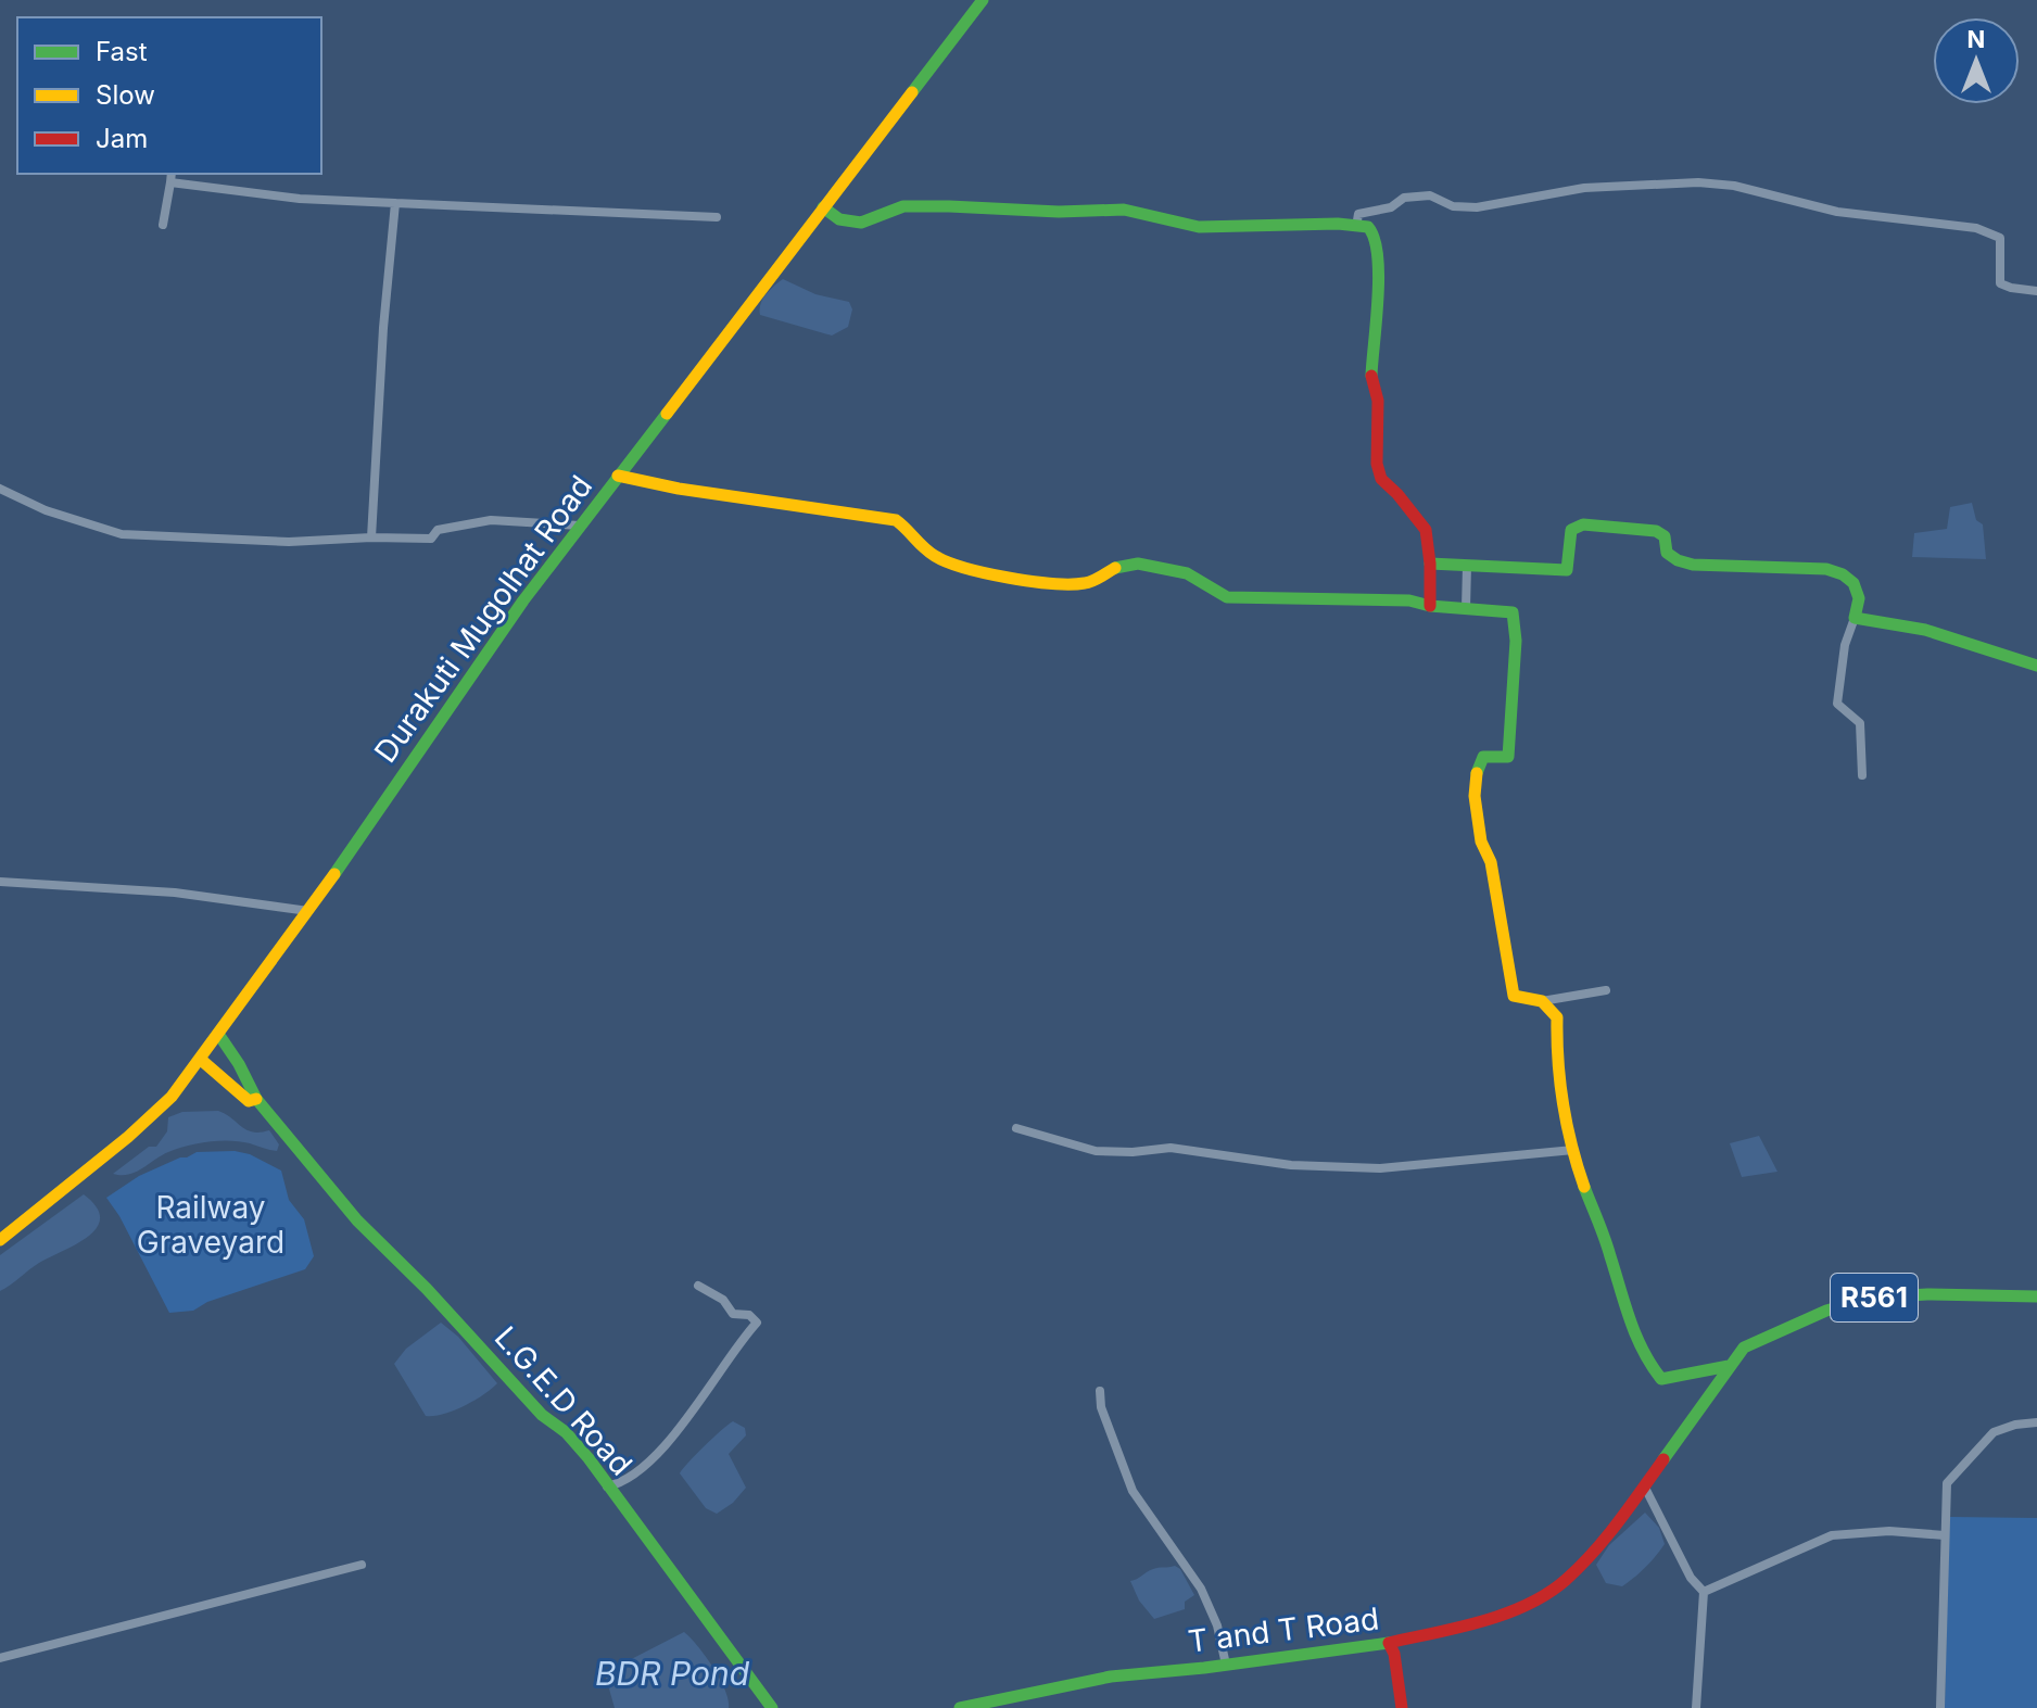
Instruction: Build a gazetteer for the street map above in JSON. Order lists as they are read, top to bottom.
{
  "streets": {
    "main road": [
      "Durakuti Mugolhat Road",
      "R561",
      "L.G.E.D Road",
      "T and T Road"
    ]
  },
  "crossings": [
    ["R561", "T and T Road"]
  ],
  "water": ["BDR Pond"],
  "parks": ["Railway Graveyard"],
  "legend": ["Fast", "Slow", "Jam"],
  "north": "top"
}
